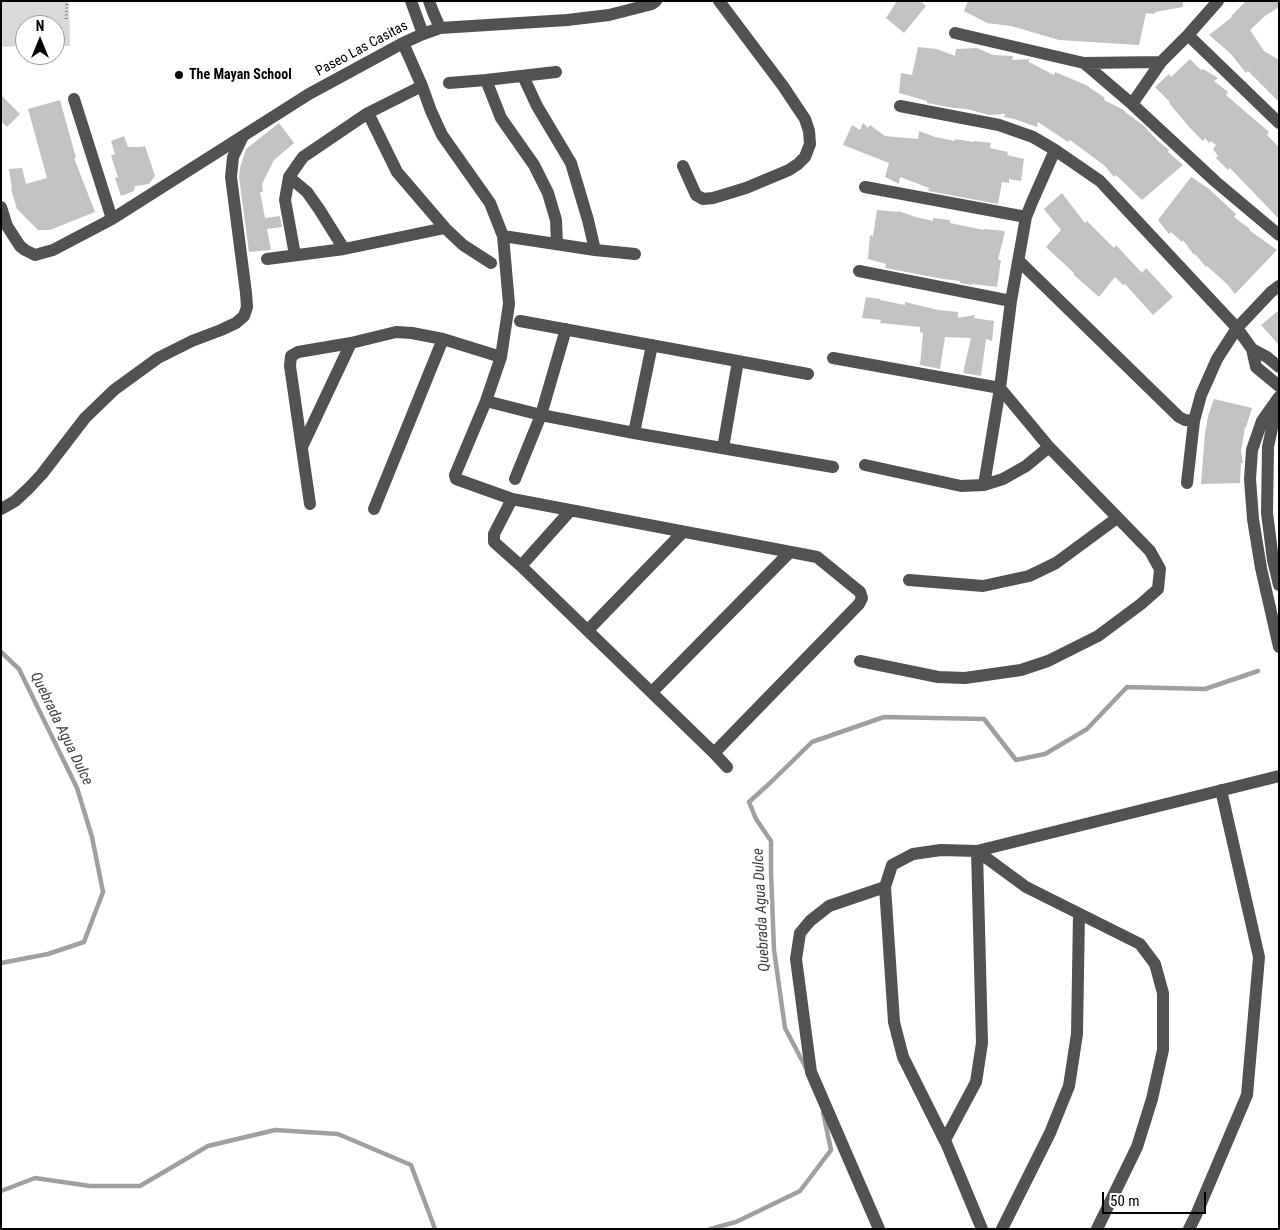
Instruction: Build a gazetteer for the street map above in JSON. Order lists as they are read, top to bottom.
{
  "streets": {
    "street": ["Paseo Las Casitas"]
  },
  "water": ["Quebrada Agua Dulce"],
  "places": ["The Mayan School"],
  "scale_bar": "50 m",
  "north": "top"
}
